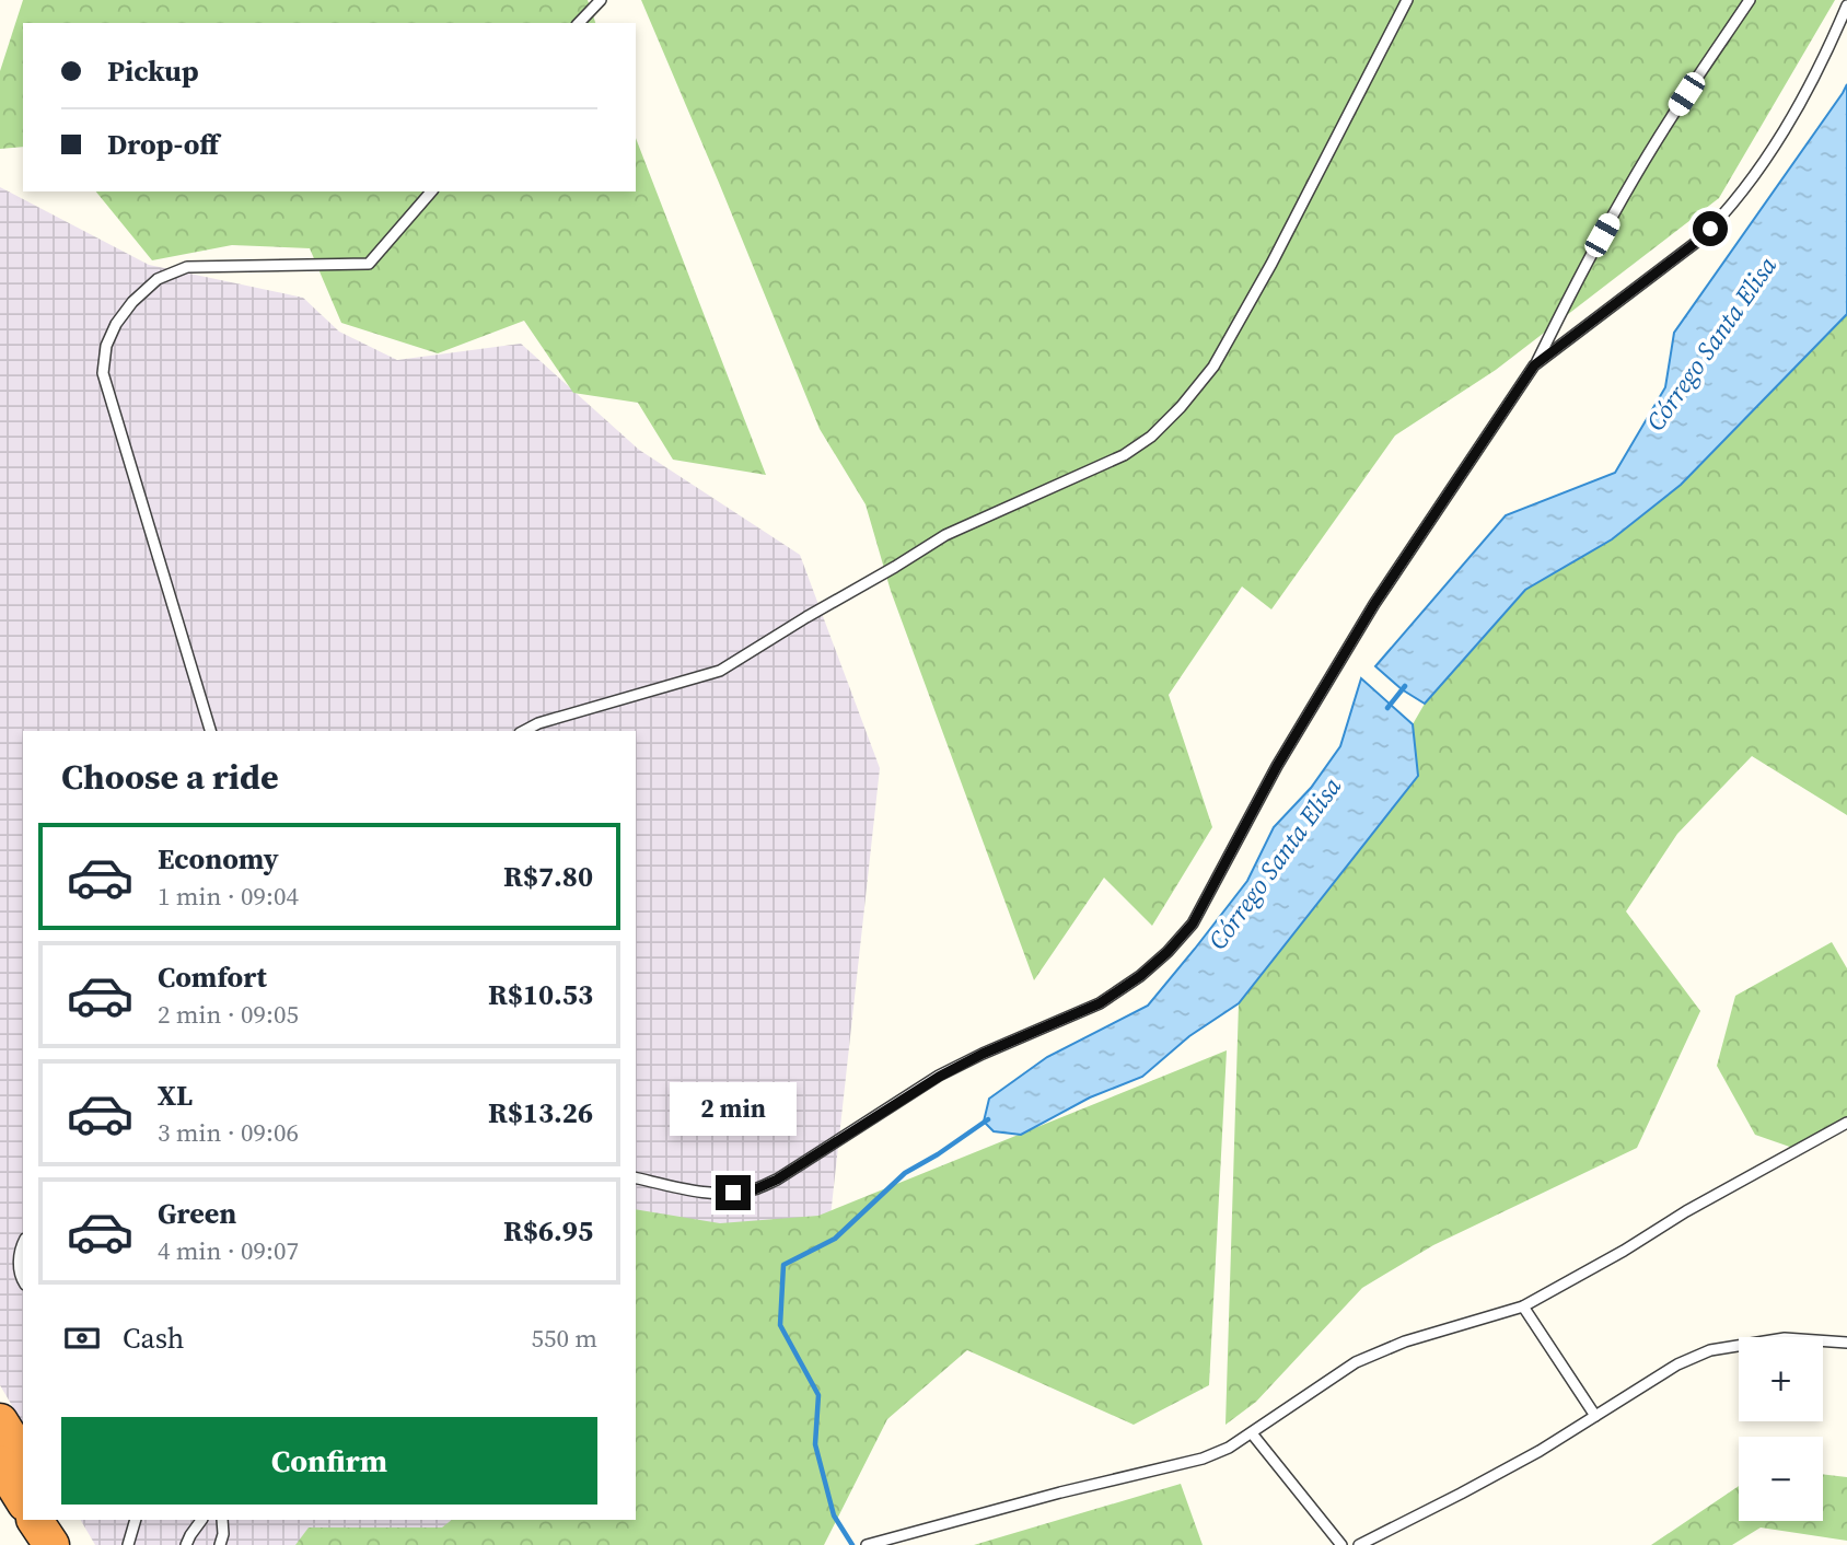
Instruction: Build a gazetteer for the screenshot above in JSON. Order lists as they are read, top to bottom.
{
  "water": ["Córrego Santa Elisa"],
  "page": {
    "banner": ["Pickup", "Drop-off"],
    "heading": "Choose a ride",
    "list": [
      {
        "name": "Economy",
        "note": "1 min · 09:04",
        "value": "R$7.80"
      },
      {
        "name": "Comfort",
        "note": "2 min · 09:05",
        "value": "R$10.53"
      },
      {
        "name": "XL",
        "note": "3 min · 09:06",
        "value": "R$13.26"
      },
      {
        "name": "Green",
        "note": "4 min · 09:07",
        "value": "R$6.95"
      }
    ],
    "bubble": "2 min",
    "pay": ["Cash", "550 m"],
    "map_buttons": ["+", "−"],
    "buttons": "Confirm"
  }
}
